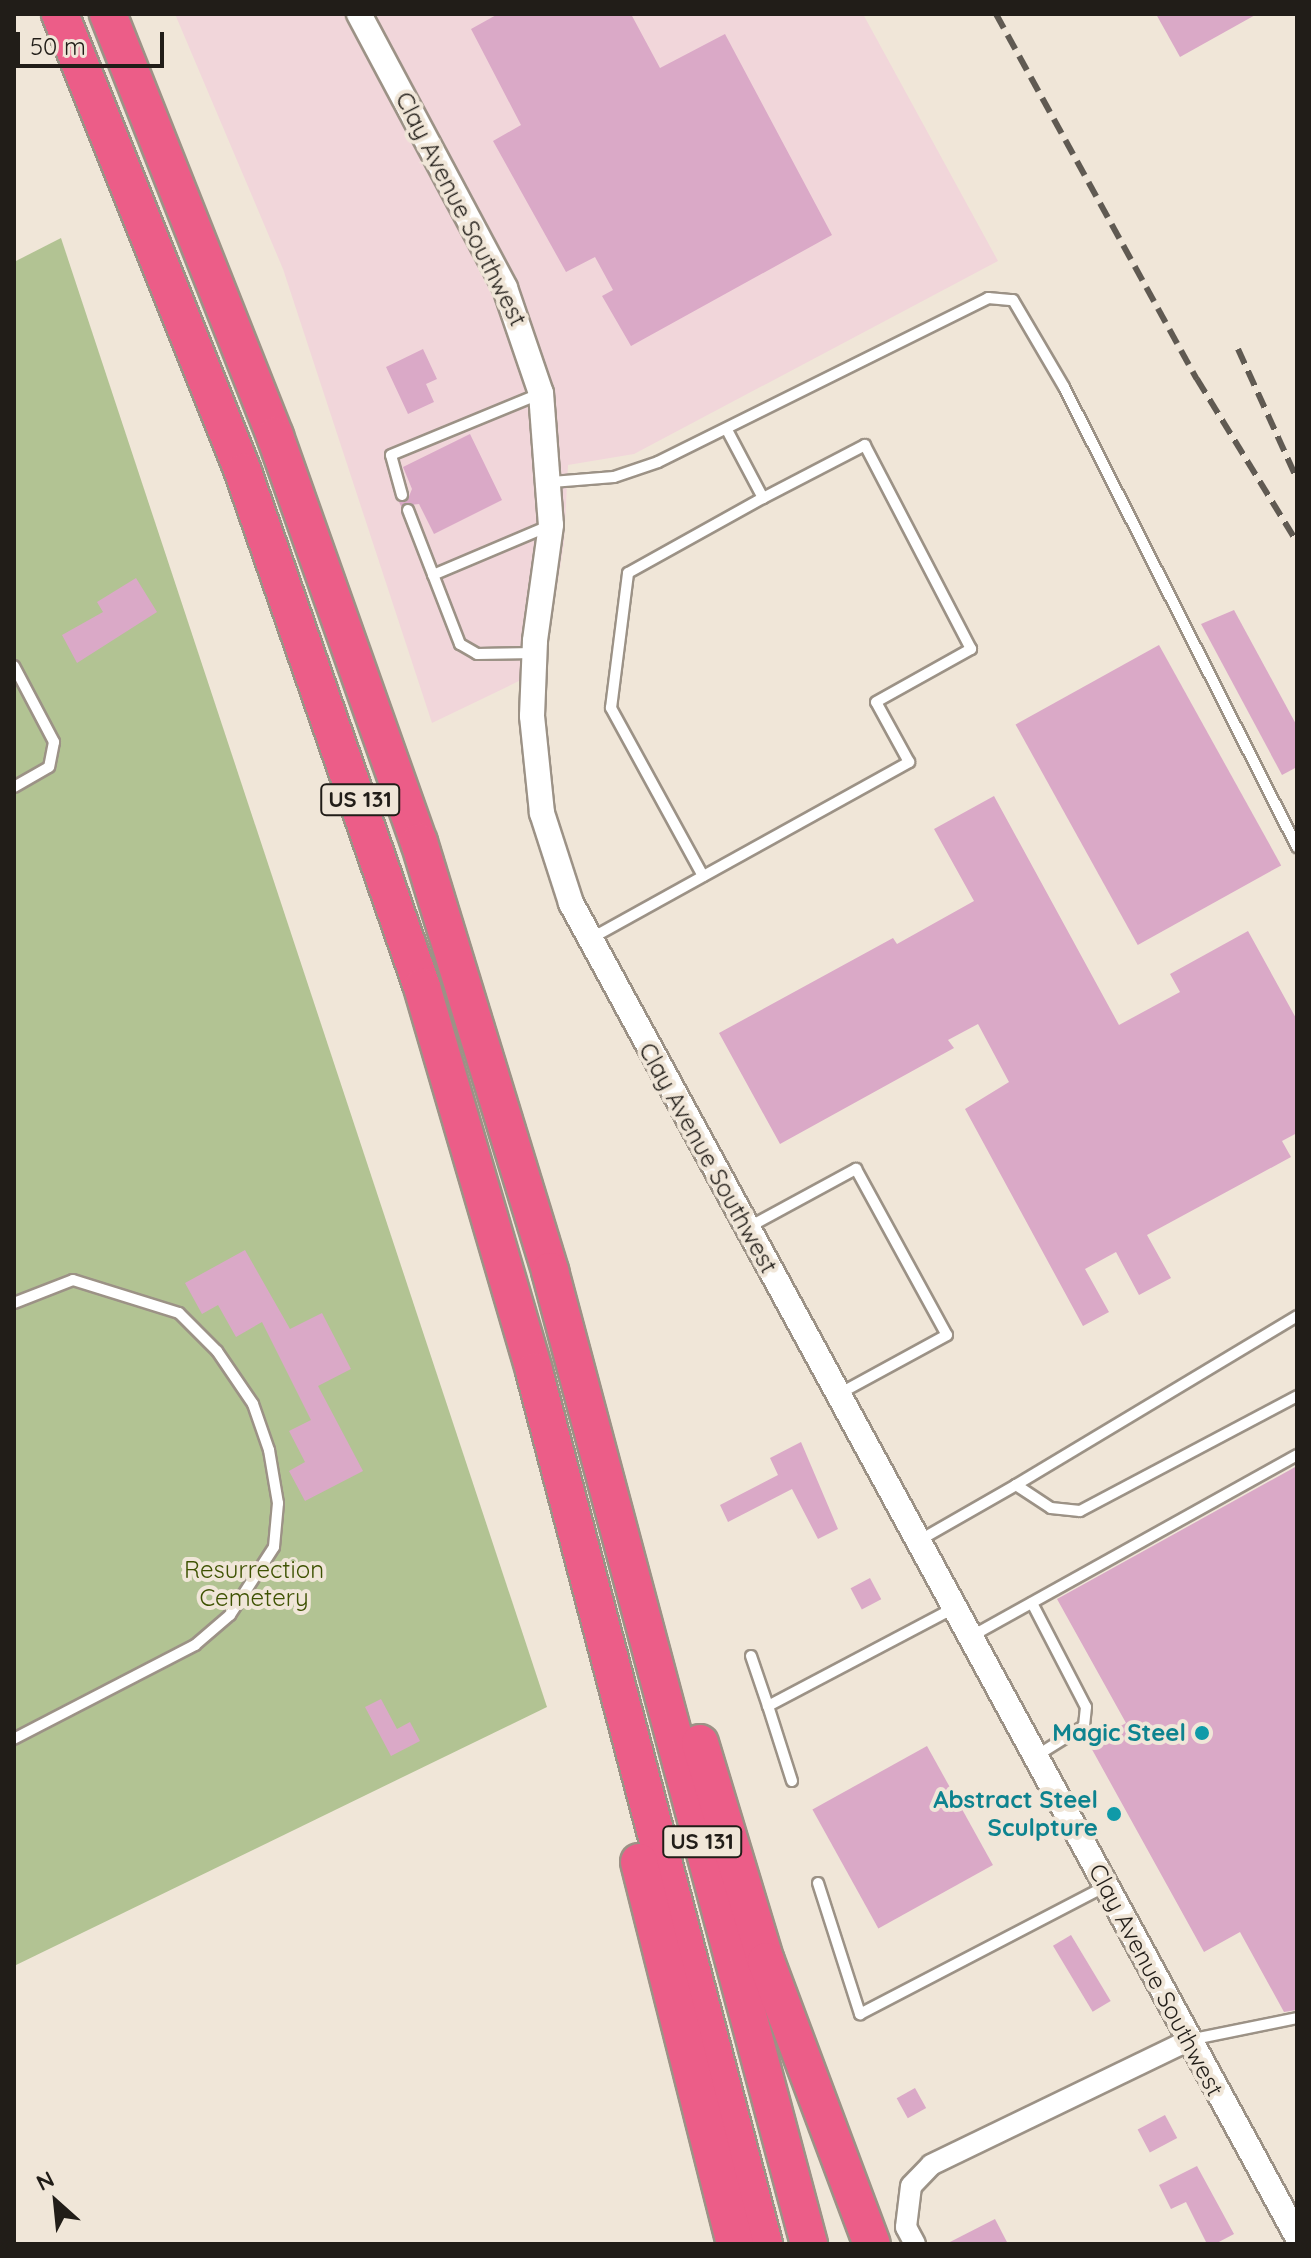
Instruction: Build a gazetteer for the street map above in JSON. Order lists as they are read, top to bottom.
{
  "streets": {
    "highway": ["US 131"],
    "street": ["Clay Avenue Southwest"]
  },
  "parks": ["Resurrection Cemetery"],
  "places": ["Magic Steel", "Abstract Steel Sculpture"],
  "scale_bar": "50 m",
  "north": "top left"
}
